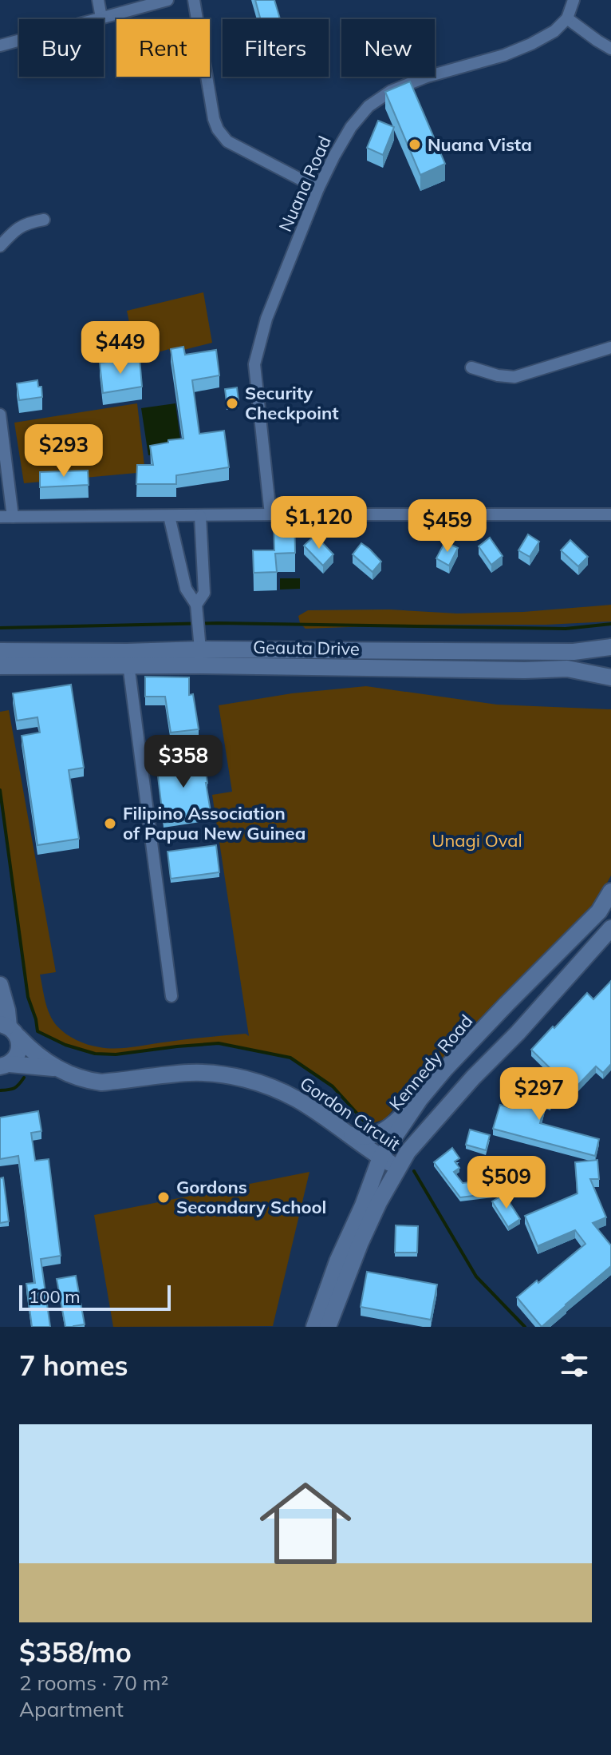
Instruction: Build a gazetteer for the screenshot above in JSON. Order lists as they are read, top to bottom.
{
  "streets": {
    "main road": ["Geauta Drive", "Kennedy Road", "Gordon Circuit"],
    "street": ["Nuana Road"]
  },
  "crossings": [
    ["Kennedy Road", "Gordon Circuit"]
  ],
  "parks": ["Unagi Oval"],
  "places": [
    "Nuana Vista",
    "Security Checkpoint",
    "Filipino Association of Papua New Guinea",
    "Gordons Secondary School"
  ],
  "scale_bar": "100 m",
  "page": {
    "chip": [
      "Buy",
      "Rent",
      "Filters",
      "New"
    ],
    "price": [
      "$449",
      "$293",
      "$1,120",
      "$459",
      "$358",
      "$297",
      "$509"
    ],
    "scale": "100 m",
    "heading": "7 homes",
    "list": [
      {
        "name": "$358/mo",
        "note": "2 rooms · 70 m² · Apartment"
      }
    ]
  }
}
